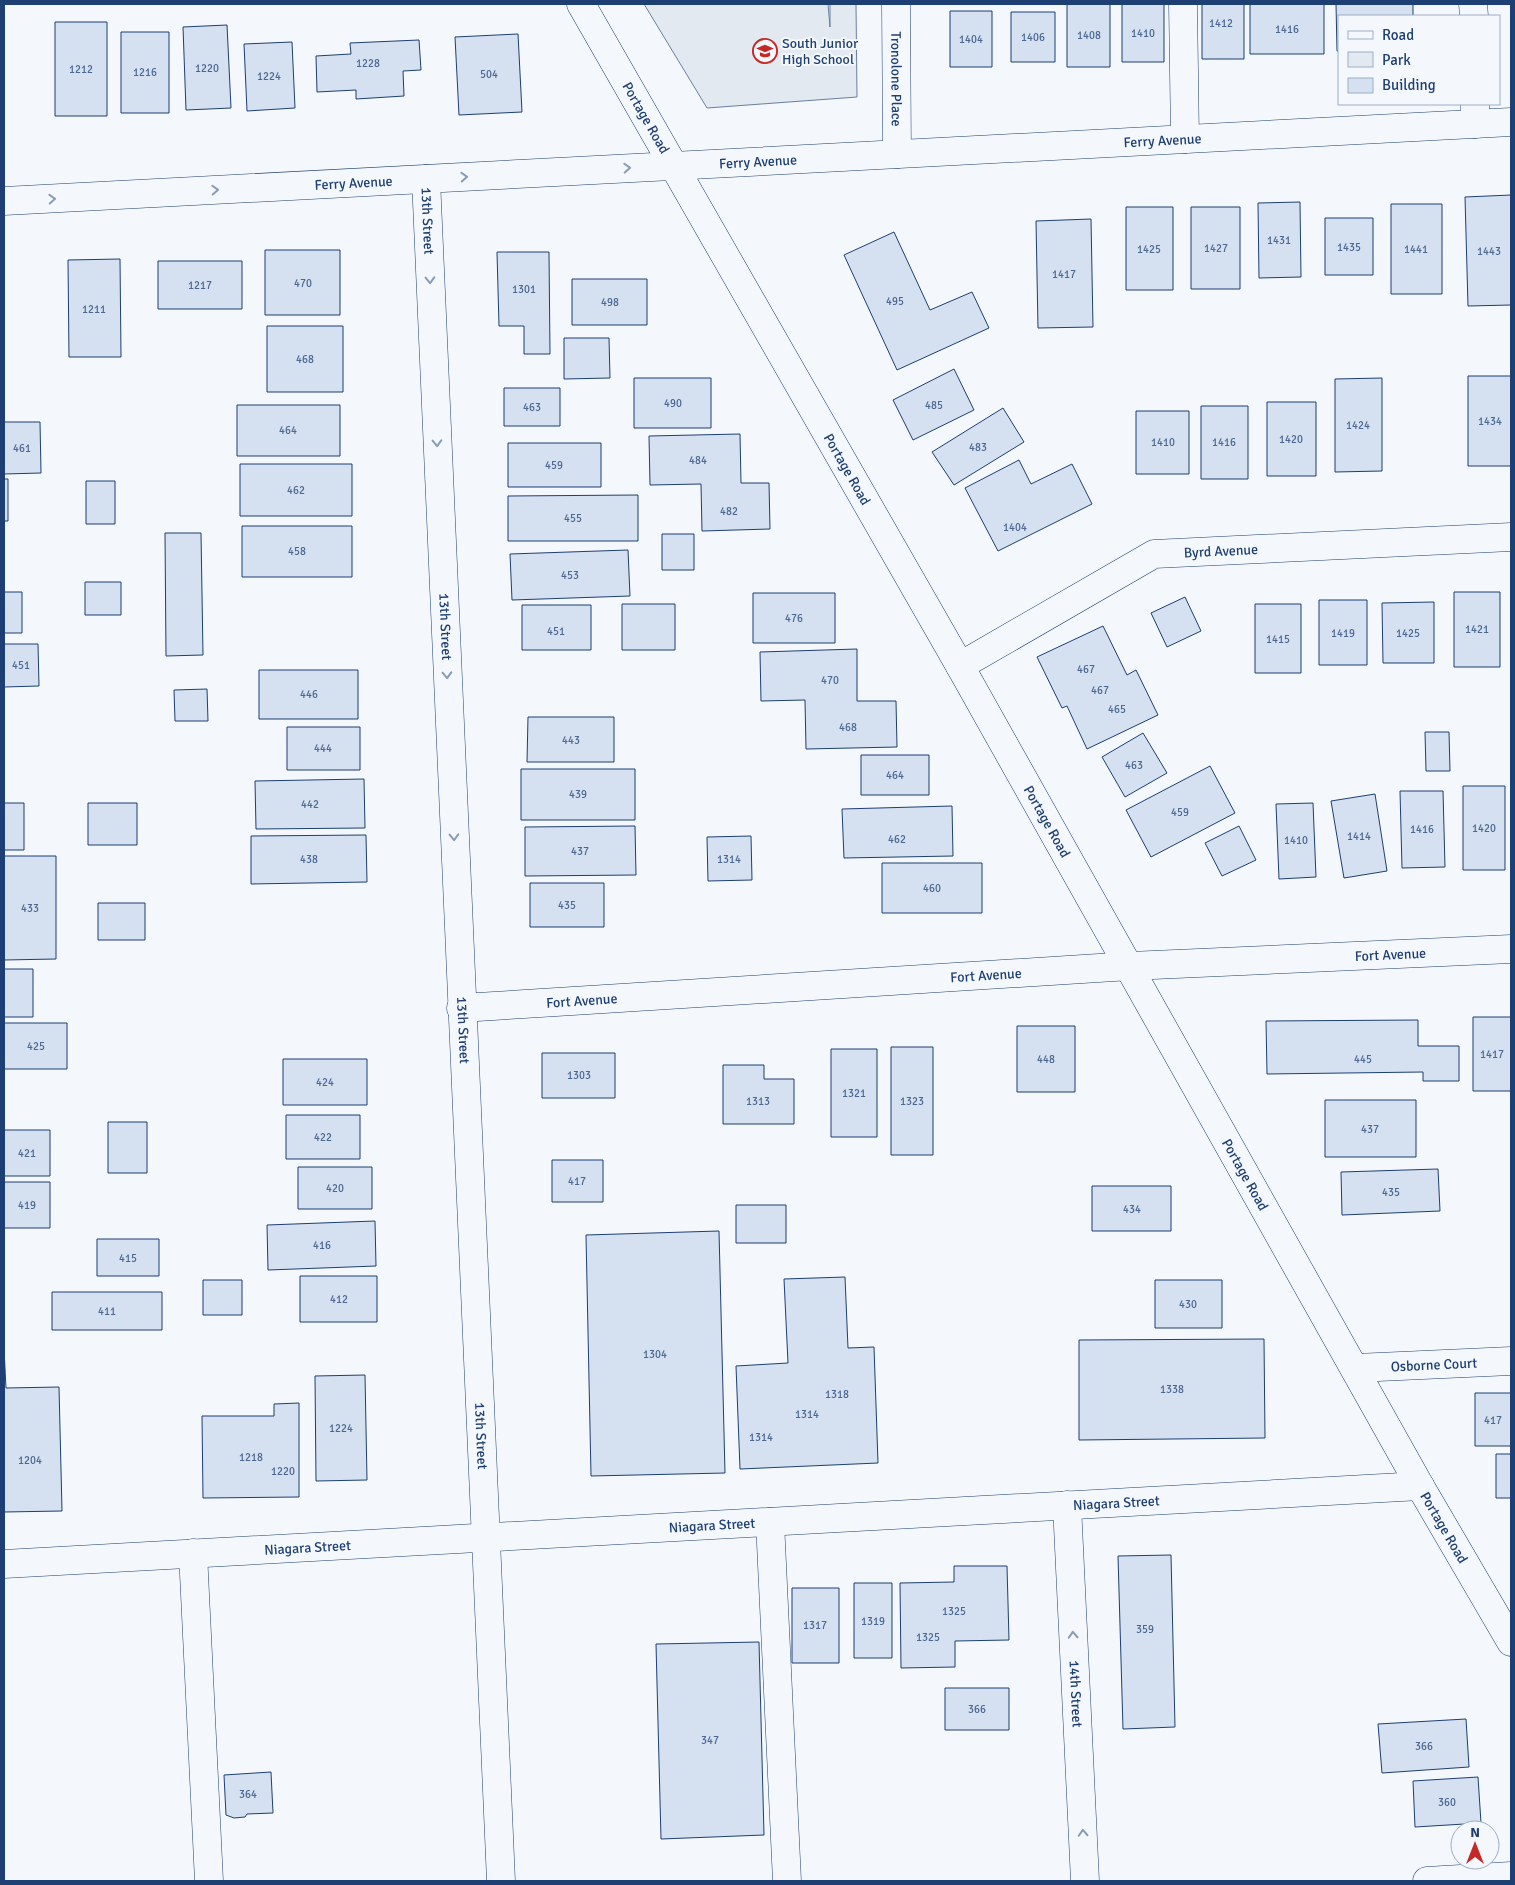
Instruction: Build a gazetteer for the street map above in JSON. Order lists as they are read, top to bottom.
{
  "streets": {
    "street": [
      "Tronolone Place",
      "Portage Road",
      "Ferry Avenue",
      "13th Street",
      "Byrd Avenue",
      "Fort Avenue",
      "Osborne Court",
      "Niagara Street",
      "14th Street"
    ]
  },
  "crossings": [
    ["Tronolone Place", "Ferry Avenue"],
    ["Portage Road", "Ferry Avenue"],
    ["Portage Road", "Byrd Avenue"],
    ["Portage Road", "Fort Avenue"],
    ["Portage Road", "Osborne Court"],
    ["Portage Road", "Niagara Street"],
    ["Ferry Avenue", "13th Street"],
    ["13th Street", "Fort Avenue"],
    ["13th Street", "Niagara Street"],
    ["Niagara Street", "14th Street"]
  ],
  "one_way": ["Ferry Avenue", "13th Street", "14th Street"],
  "places": {
    "school or university": ["South Junior High School"]
  },
  "house_numbers": [
    "1412",
    "1416",
    "1410",
    "1408",
    "1406",
    "1404",
    "1228",
    "1220",
    "1212",
    "1216",
    "504",
    "1224",
    "1431",
    "1435",
    "1427",
    "1425",
    "1441",
    "1443",
    "1417",
    "470",
    "1217",
    "1301",
    "495",
    "498",
    "1211",
    "468",
    "490",
    "485",
    "463",
    "1434",
    "1424",
    "464",
    "1420",
    "1410",
    "1416",
    "483",
    "461",
    "484",
    "459",
    "462",
    "482",
    "455",
    "1404",
    "458",
    "453",
    "476",
    "1421",
    "451",
    "1419",
    "1425",
    "1415",
    "451",
    "467",
    "470",
    "467",
    "446",
    "465",
    "468",
    "443",
    "444",
    "463",
    "464",
    "439",
    "442",
    "459",
    "1420",
    "1416",
    "1414",
    "462",
    "1410",
    "437",
    "438",
    "1314",
    "460",
    "435",
    "433",
    "425",
    "1417",
    "448",
    "445",
    "1303",
    "424",
    "1321",
    "1313",
    "1323",
    "437",
    "422",
    "421",
    "417",
    "420",
    "435",
    "419",
    "434",
    "416",
    "415",
    "412",
    "430",
    "411",
    "1304",
    "1338",
    "1318",
    "1314",
    "417",
    "1224",
    "1314",
    "1218",
    "1204",
    "1220",
    "1325",
    "1319",
    "1317",
    "359",
    "1325",
    "366",
    "347",
    "366",
    "364",
    "360"
  ],
  "legend": ["Road", "Park", "Building"],
  "north": "top"
}
